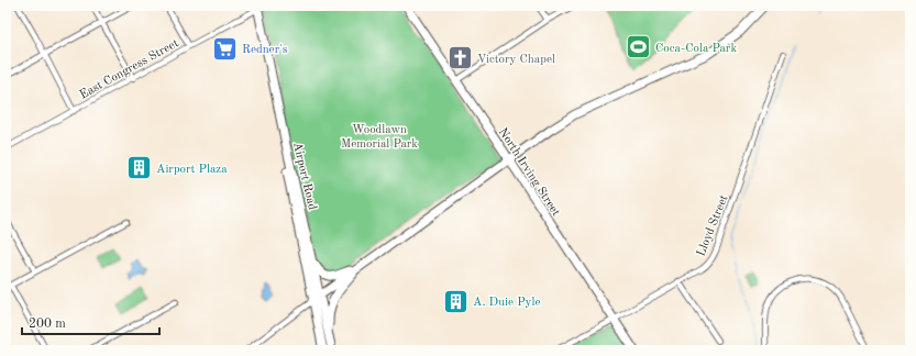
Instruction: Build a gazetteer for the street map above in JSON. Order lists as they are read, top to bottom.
{
  "streets": {
    "main road": ["North Irving Street", "Airport Road"],
    "street": ["East Congress Street", "Lloyd Street"]
  },
  "crossings": [
    ["East Congress Street", "Airport Road"],
    ["North Irving Street", "Lloyd Street"]
  ],
  "parks": ["Woodlawn Memorial Park"],
  "places": {
    "sports": ["Coca-Cola Park"],
    "supermarket": ["Redner's"],
    "church": ["Victory Chapel"],
    "building": ["Airport Plaza", "A. Duie Pyle"]
  },
  "scale_bar": "200 m"
}
